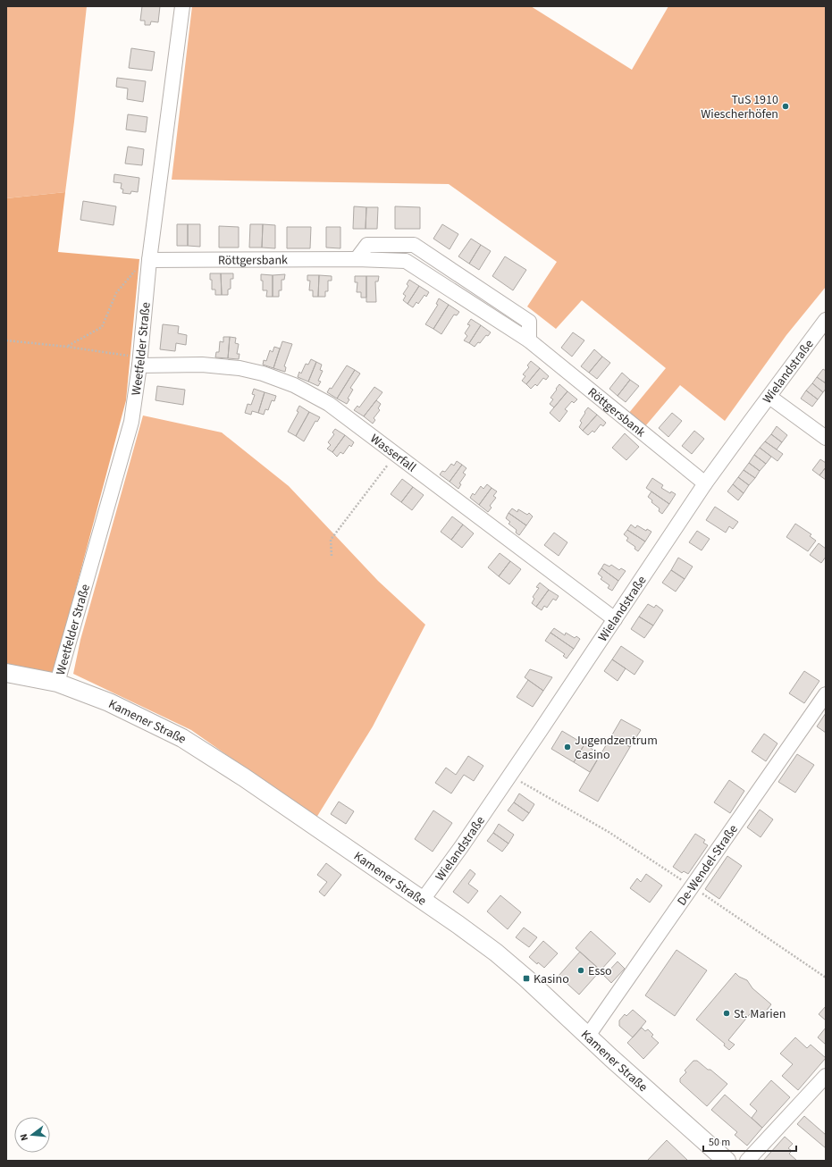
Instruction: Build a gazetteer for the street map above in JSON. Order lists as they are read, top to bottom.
{
  "streets": {
    "main road": ["Kamener Straße"],
    "street": [
      "Röttgersbank",
      "Weetfelder Straße",
      "Wielandstraße",
      "Wasserfall",
      "De-Wendel-Straße"
    ]
  },
  "crossings": [
    ["Röttgersbank", "Weetfelder Straße"],
    ["Röttgersbank", "Wielandstraße"],
    ["Weetfelder Straße", "Wasserfall"],
    ["Weetfelder Straße", "Kamener Straße"],
    ["Wielandstraße", "Wasserfall"],
    ["Wielandstraße", "Kamener Straße"],
    ["Kamener Straße", "De-Wendel-Straße"]
  ],
  "places": {
    "other": [
      "TuS 1910 Wiescherhöfen",
      "Jugendzentrum Casino",
      "Esso",
      "St. Marien"
    ],
    "transit": ["Kasino"]
  },
  "scale_bar": "50 m",
  "north": "left"
}
